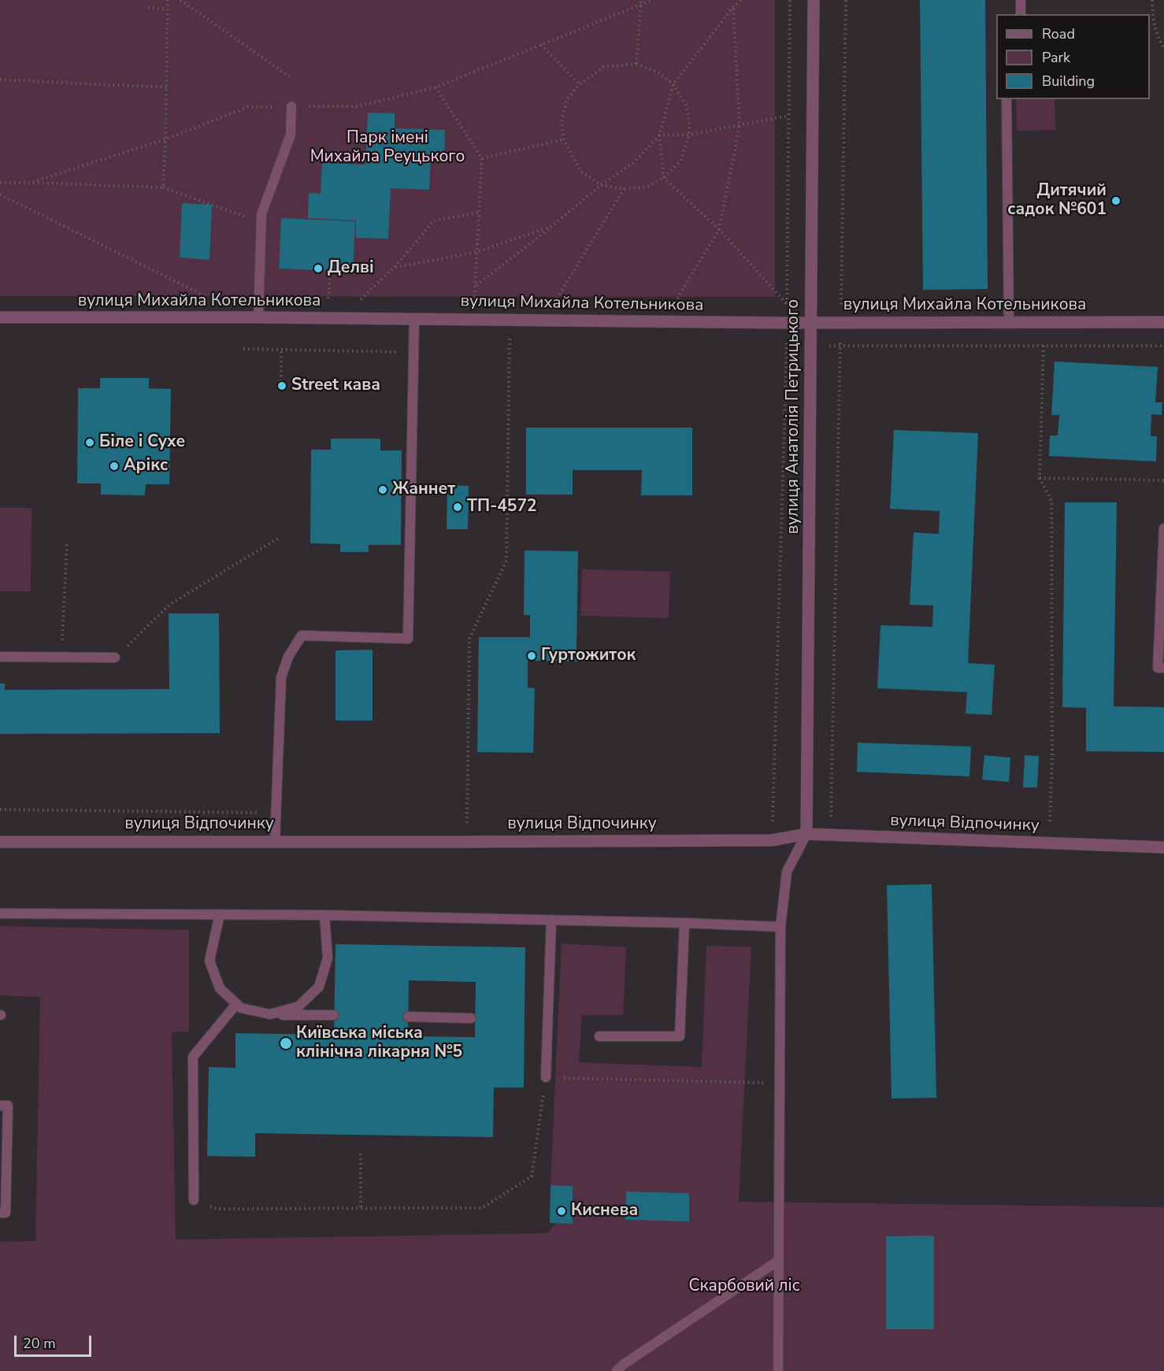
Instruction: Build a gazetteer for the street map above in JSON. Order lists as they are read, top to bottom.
{
  "streets": {
    "street": ["вулиця Михайла Котельникова", "вулиця Анатолія Петрицького", "вулиця Відпочинку"]
  },
  "crossings": [
    ["вулиця Михайла Котельникова", "вулиця Анатолія Петрицького"],
    ["вулиця Анатолія Петрицького", "вулиця Відпочинку"]
  ],
  "parks": ["Парк імені Михайла Реуцького", "Скарбовий ліс"],
  "places": [
    "Дитячий садок №601",
    "Делві",
    "Street кава",
    "Біле і Сухе",
    "Арікс",
    "Жаннет",
    "ТП-4572",
    "Гуртожиток",
    "Київська міська клінічна лікарня №5",
    "Киснева"
  ],
  "legend": ["Road", "Park", "Building"],
  "scale_bar": "20 m"
}
